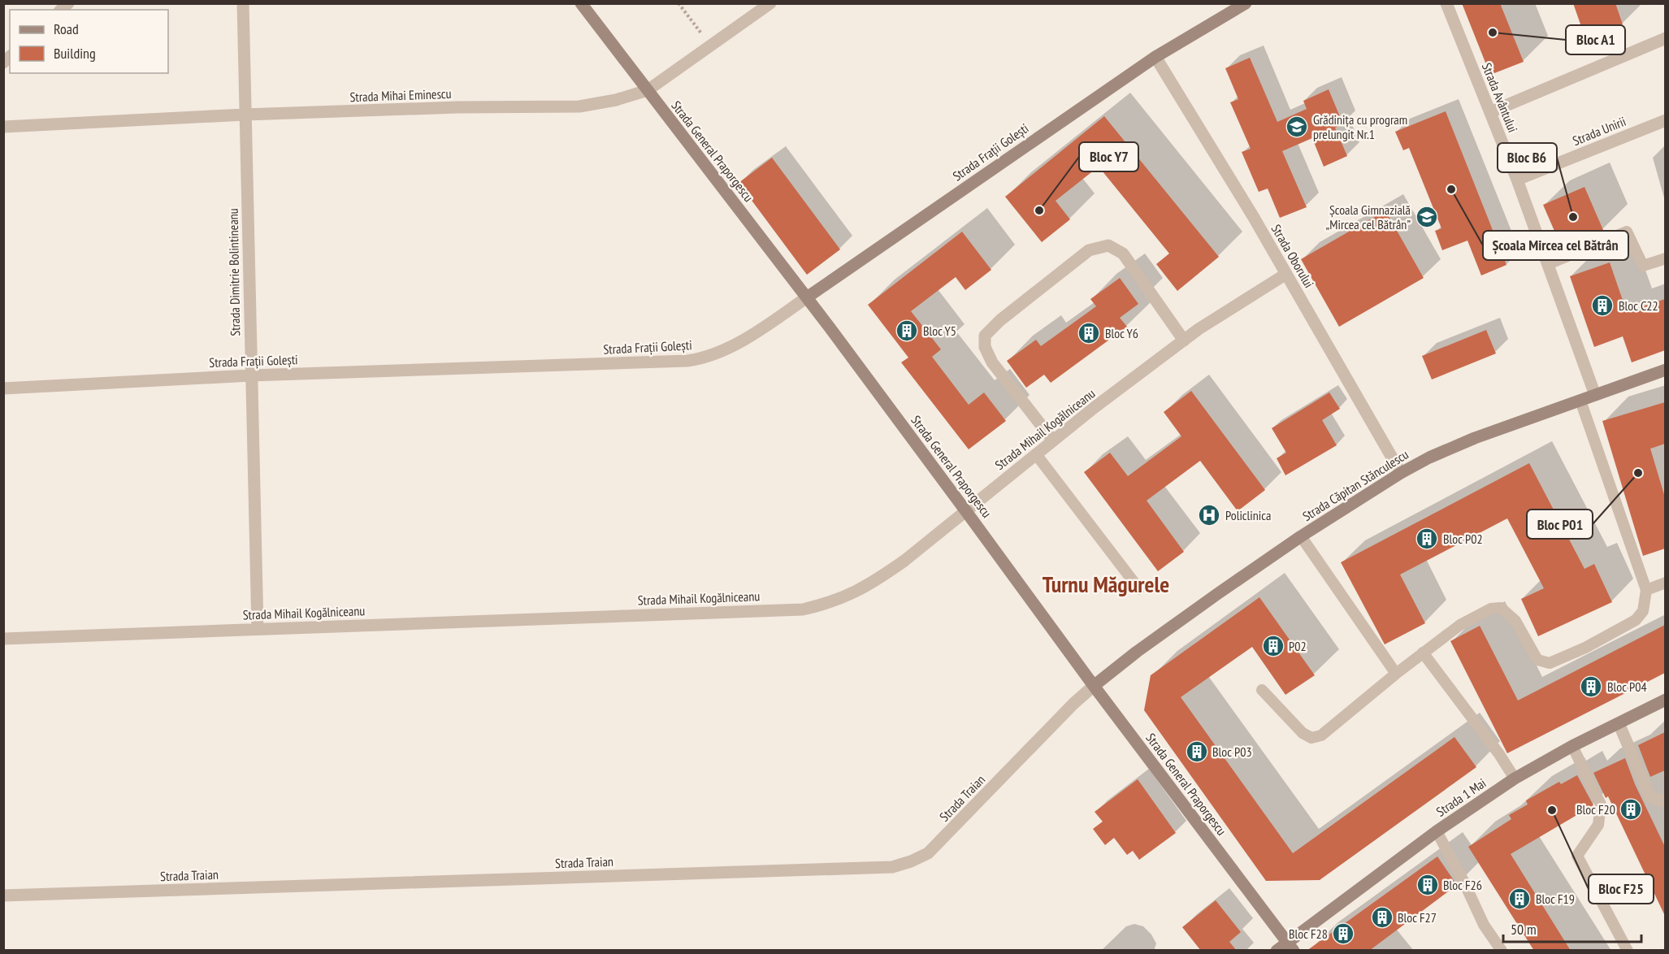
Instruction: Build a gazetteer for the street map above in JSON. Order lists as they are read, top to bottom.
{
  "streets": {
    "main road": [
      "Strada General Praporgescu",
      "Strada Frații Golești",
      "Strada Căpitan Stănculescu",
      "Strada 1 Mai"
    ],
    "street": [
      "Strada Mihai Eminescu",
      "Strada Avântului",
      "Strada Unirii",
      "Strada Oborului",
      "Strada Dimitrie Bolintineanu",
      "Strada Mihail Kogălniceanu",
      "Strada Traian"
    ]
  },
  "crossings": [
    ["Strada Mihai Eminescu", "Strada General Praporgescu"],
    ["Strada Mihai Eminescu", "Strada Dimitrie Bolintineanu"],
    ["Strada Avântului", "Strada Unirii"],
    ["Strada Avântului", "Strada Căpitan Stănculescu"],
    ["Strada General Praporgescu", "Strada Frații Golești"],
    ["Strada General Praporgescu", "Strada Mihail Kogălniceanu"],
    ["Strada General Praporgescu", "Strada Căpitan Stănculescu"],
    ["Strada General Praporgescu", "Strada 1 Mai"],
    ["Strada General Praporgescu", "Strada Traian"],
    ["Strada Frații Golești", "Strada Oborului"],
    ["Strada Frații Golești", "Strada Dimitrie Bolintineanu"],
    ["Strada Oborului", "Strada Mihail Kogălniceanu"],
    ["Strada Oborului", "Strada Căpitan Stănculescu"],
    ["Strada Dimitrie Bolintineanu", "Strada Mihail Kogălniceanu"],
    ["Strada Căpitan Stănculescu", "Strada Traian"]
  ],
  "districts": ["Turnu Măgurele"],
  "places": {
    "other": [
      "Bloc A1",
      "Școala Mircea cel Bătrân",
      "Bloc Y7",
      "Bloc B6",
      "Bloc P01",
      "Bloc F25"
    ],
    "school or university": ["Grădinița cu program prelungit Nr.1", "Școala Gimnazială „Mircea cel Bătrân”"],
    "building": [
      "Bloc C22",
      "Bloc Y5",
      "Bloc Y6",
      "Bloc P02",
      "P02",
      "Bloc P04",
      "Bloc P03",
      "Bloc F20",
      "Bloc F26",
      "Bloc F19",
      "Bloc F27",
      "Bloc F28"
    ],
    "hospital": ["Policlinica"]
  },
  "legend": ["Road", "Building"],
  "scale_bar": "50 m"
}
